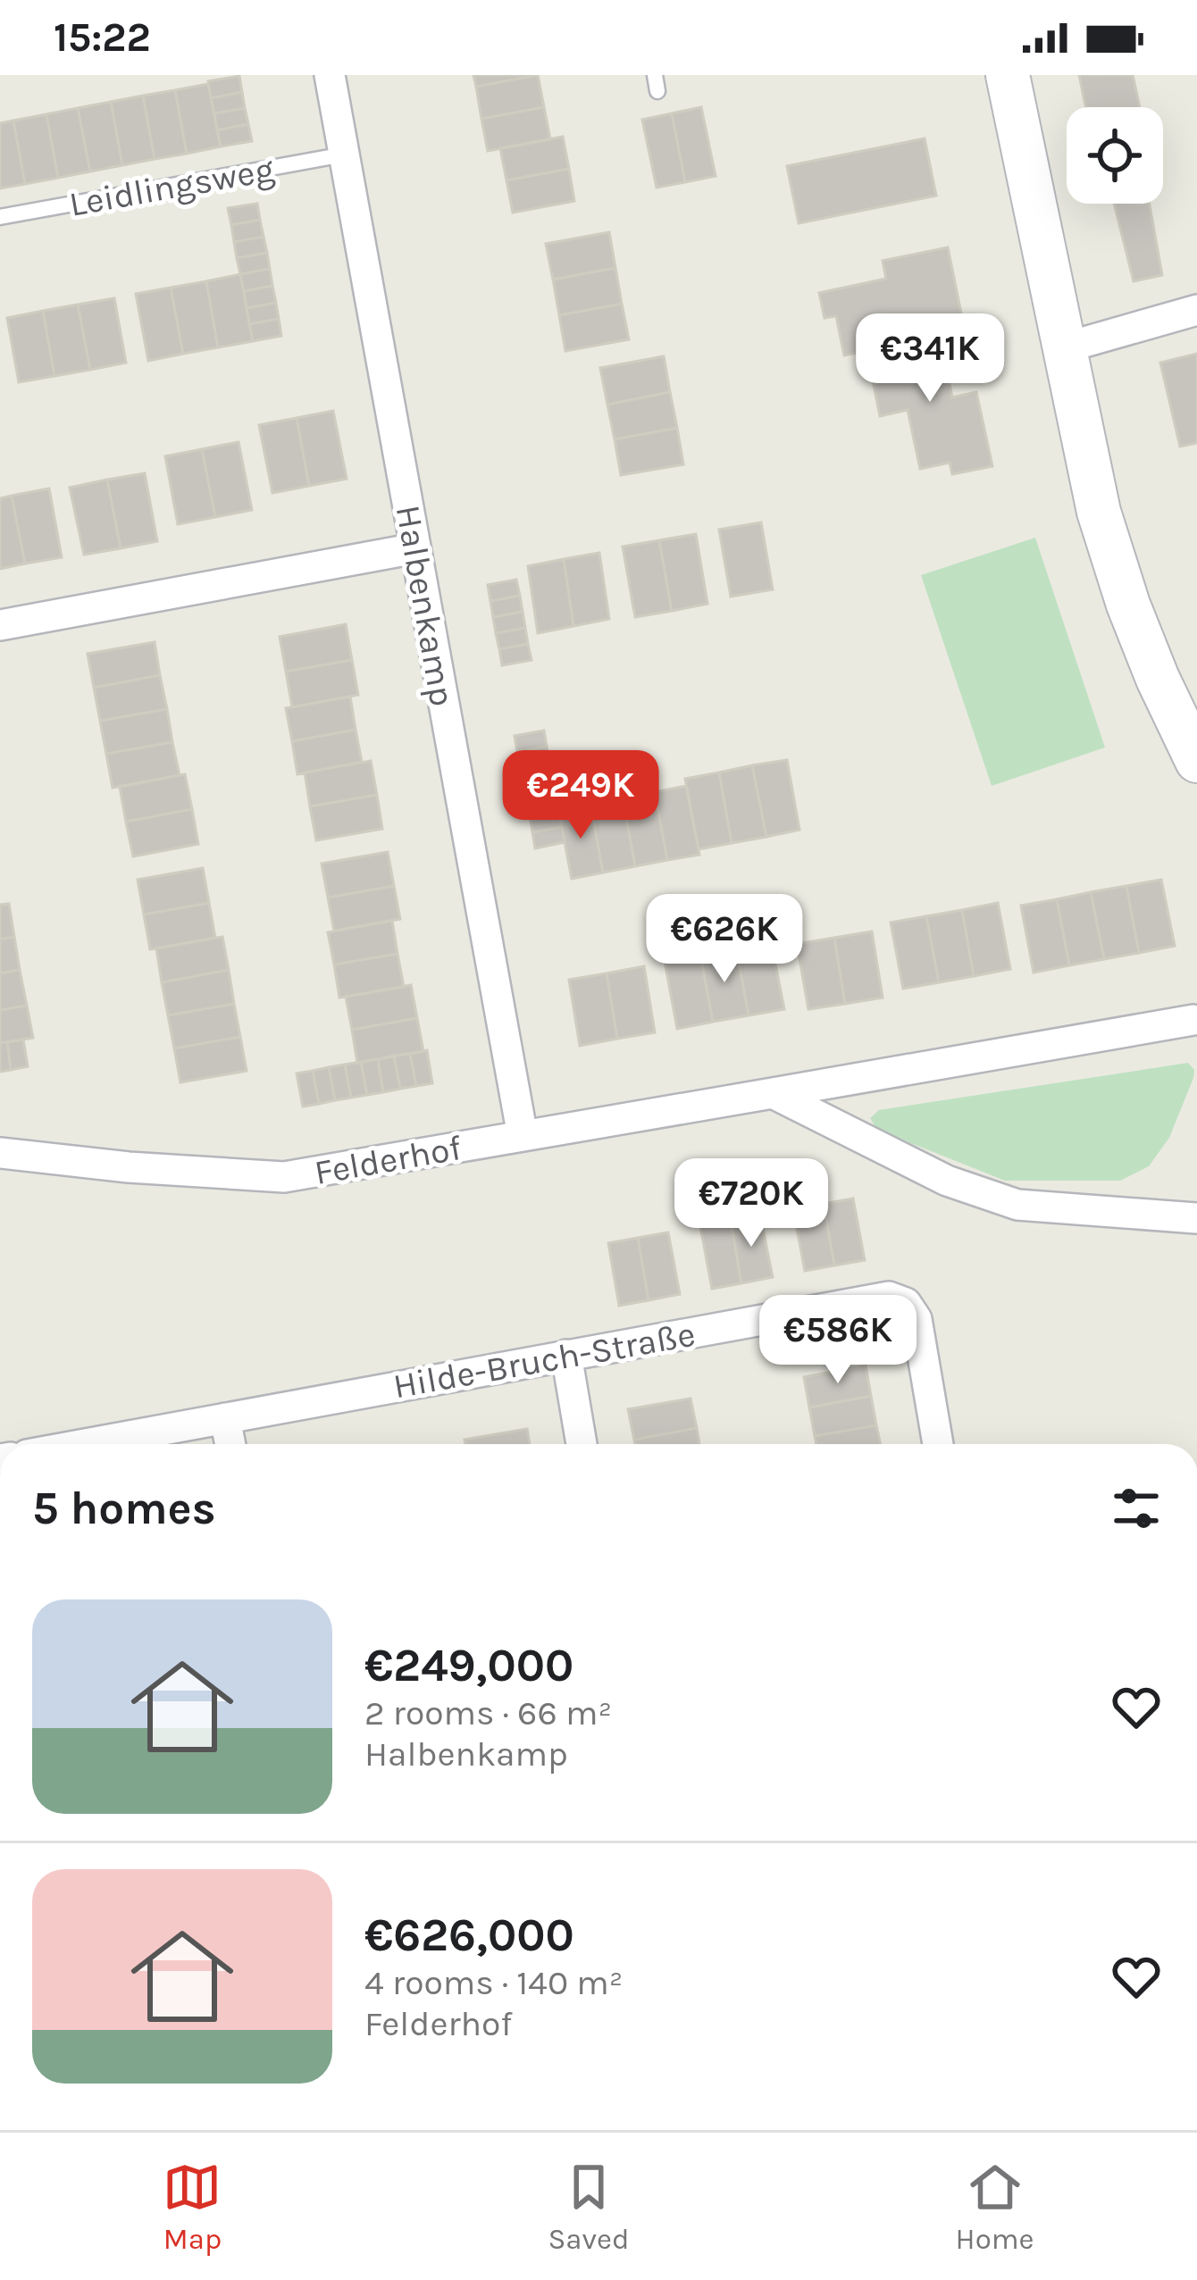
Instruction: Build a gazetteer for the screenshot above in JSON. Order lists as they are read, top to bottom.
{
  "streets": {
    "street": ["Halbenkamp", "Felderhof", "Hilde-Bruch-Straße"],
    "lane": ["Leidlingsweg"]
  },
  "crossings": [
    ["Leidlingsweg", "Halbenkamp"],
    ["Halbenkamp", "Felderhof"]
  ],
  "page": {
    "status": "15:22",
    "price": [
      "€341K",
      "€249K",
      "€626K",
      "€720K",
      "€586K"
    ],
    "heading": "5 homes",
    "list": [
      {
        "name": "€249,000",
        "note": "2 rooms · 66 m² · Halbenkamp"
      },
      {
        "name": "€626,000",
        "note": "4 rooms · 140 m² · Felderhof"
      }
    ],
    "tabs": ["Map", "Saved", "Home"]
  }
}
